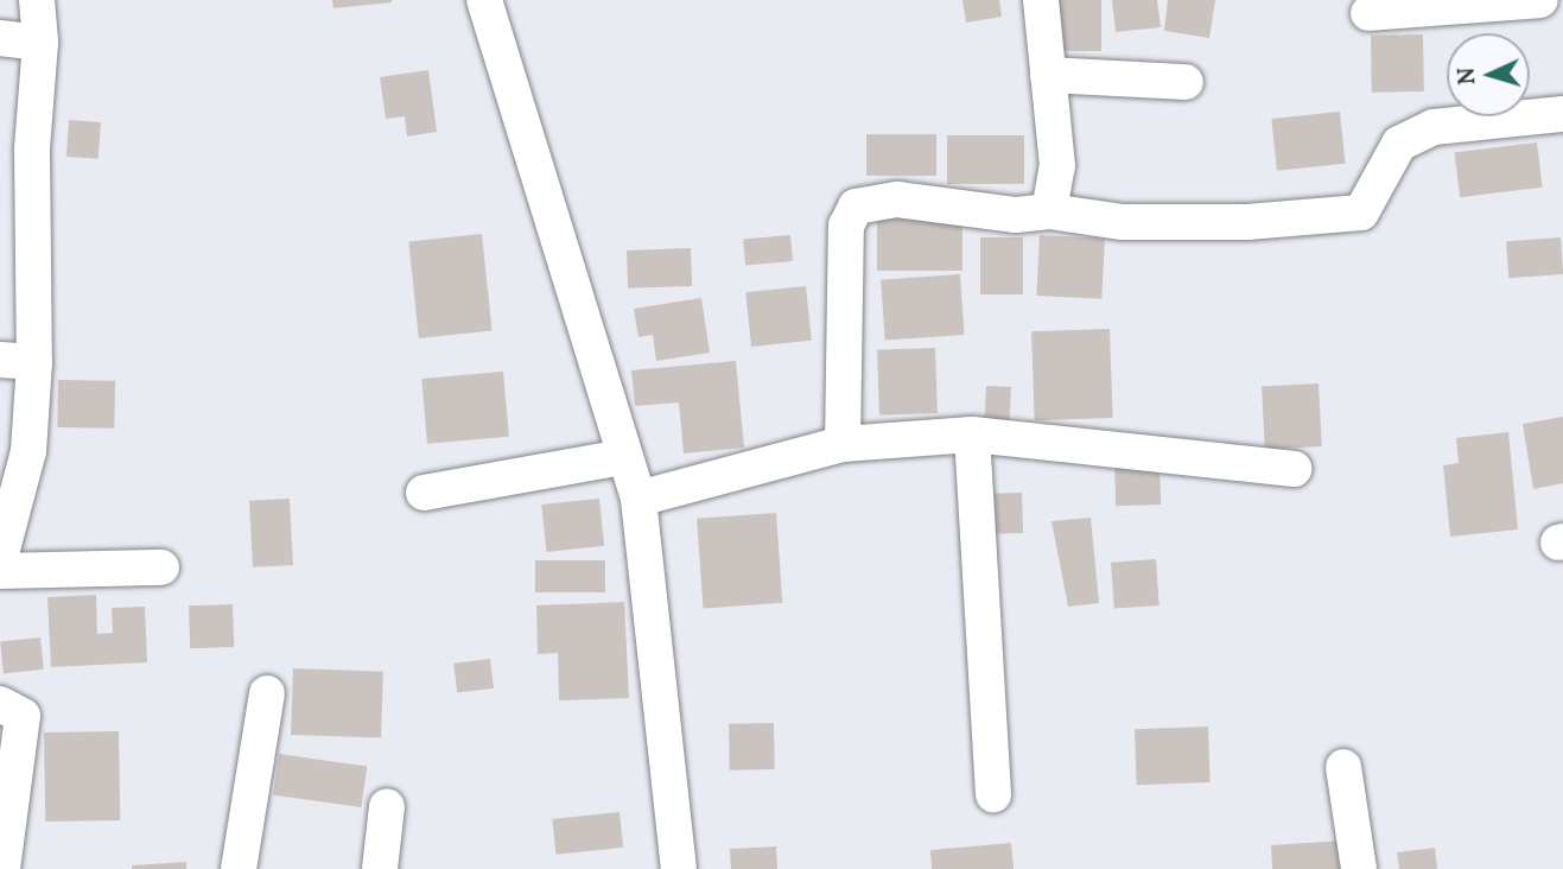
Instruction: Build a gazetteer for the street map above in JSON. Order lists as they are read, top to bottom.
{
  "north": "left"
}
